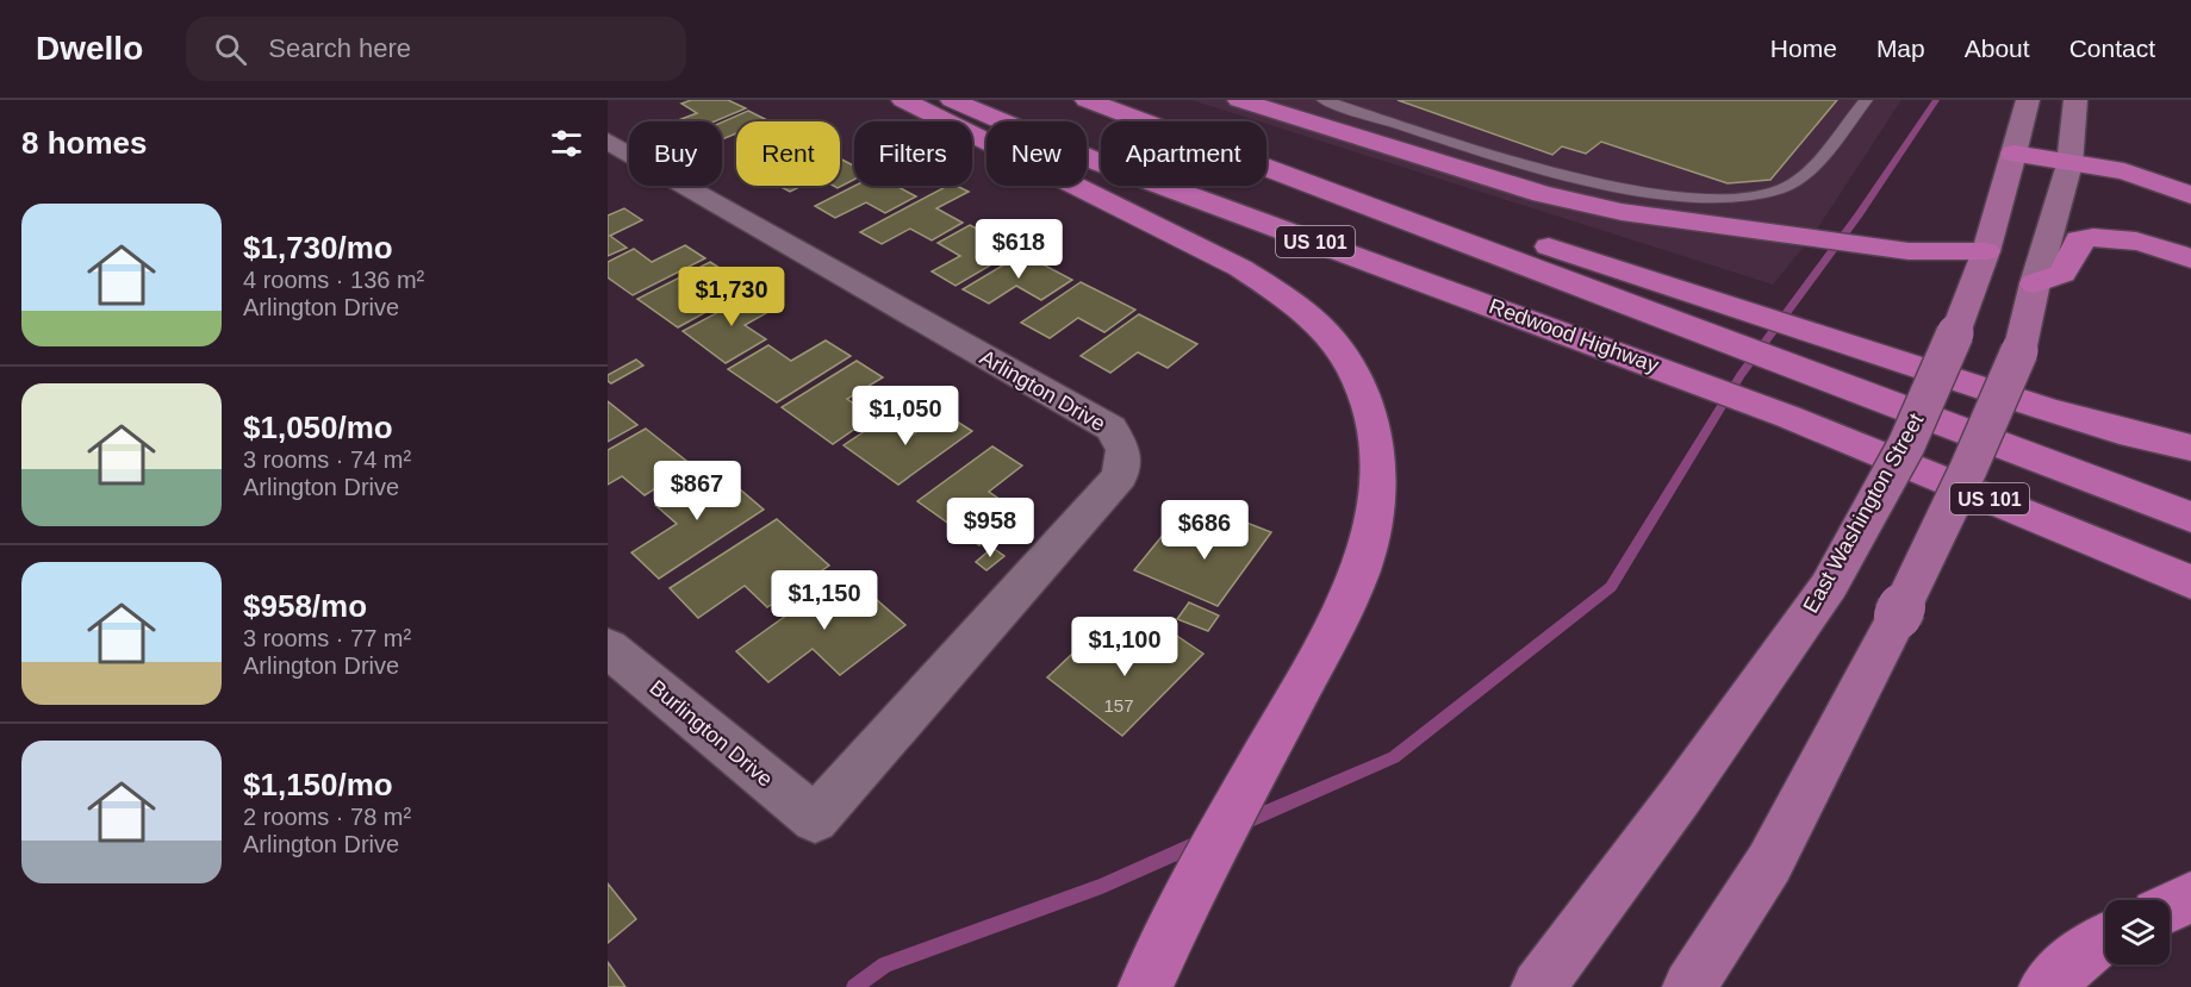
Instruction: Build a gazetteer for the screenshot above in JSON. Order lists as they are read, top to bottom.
{
  "streets": {
    "highway": ["US 101", "Redwood Highway"],
    "main road": ["East Washington Street"],
    "street": ["Arlington Drive", "Burlington Drive"]
  },
  "crossings": [
    ["Arlington Drive", "Burlington Drive"]
  ],
  "house_numbers": ["157"],
  "page": {
    "header": "Dwello",
    "search": "Search here",
    "nav": [
      "Home",
      "Map",
      "About",
      "Contact"
    ],
    "heading": "8 homes",
    "chip": [
      "Buy",
      "Rent",
      "Filters",
      "New",
      "Apartment"
    ],
    "list": [
      {
        "name": "$1,730/mo",
        "note": "4 rooms · 136 m² · Arlington Drive"
      },
      {
        "name": "$1,050/mo",
        "note": "3 rooms · 74 m² · Arlington Drive"
      },
      {
        "name": "$958/mo",
        "note": "3 rooms · 77 m² · Arlington Drive"
      },
      {
        "name": "$1,150/mo",
        "note": "2 rooms · 78 m² · Arlington Drive"
      }
    ],
    "price": [
      "$618",
      "$1,730",
      "$1,050",
      "$867",
      "$958",
      "$686",
      "$1,150",
      "$1,100"
    ]
  }
}
